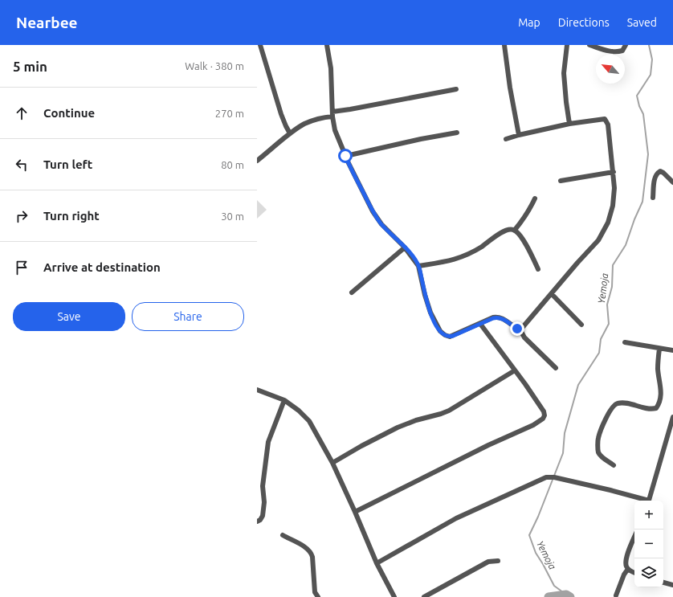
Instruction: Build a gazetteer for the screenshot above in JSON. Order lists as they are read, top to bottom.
{
  "water": ["Yemoja"],
  "north": "top left",
  "page": {
    "header": "Nearbee",
    "nav": ["Map", "Directions", "Saved"],
    "heading": ["5 min", "Walk · 380 m"],
    "list": [
      ["Continue", "270 m"],
      ["Turn left", "80 m"],
      ["Turn right", "30 m"],
      "Arrive at destination"
    ],
    "buttons": ["Save", "Share"],
    "map_buttons": ["+", "−"]
  }
}
